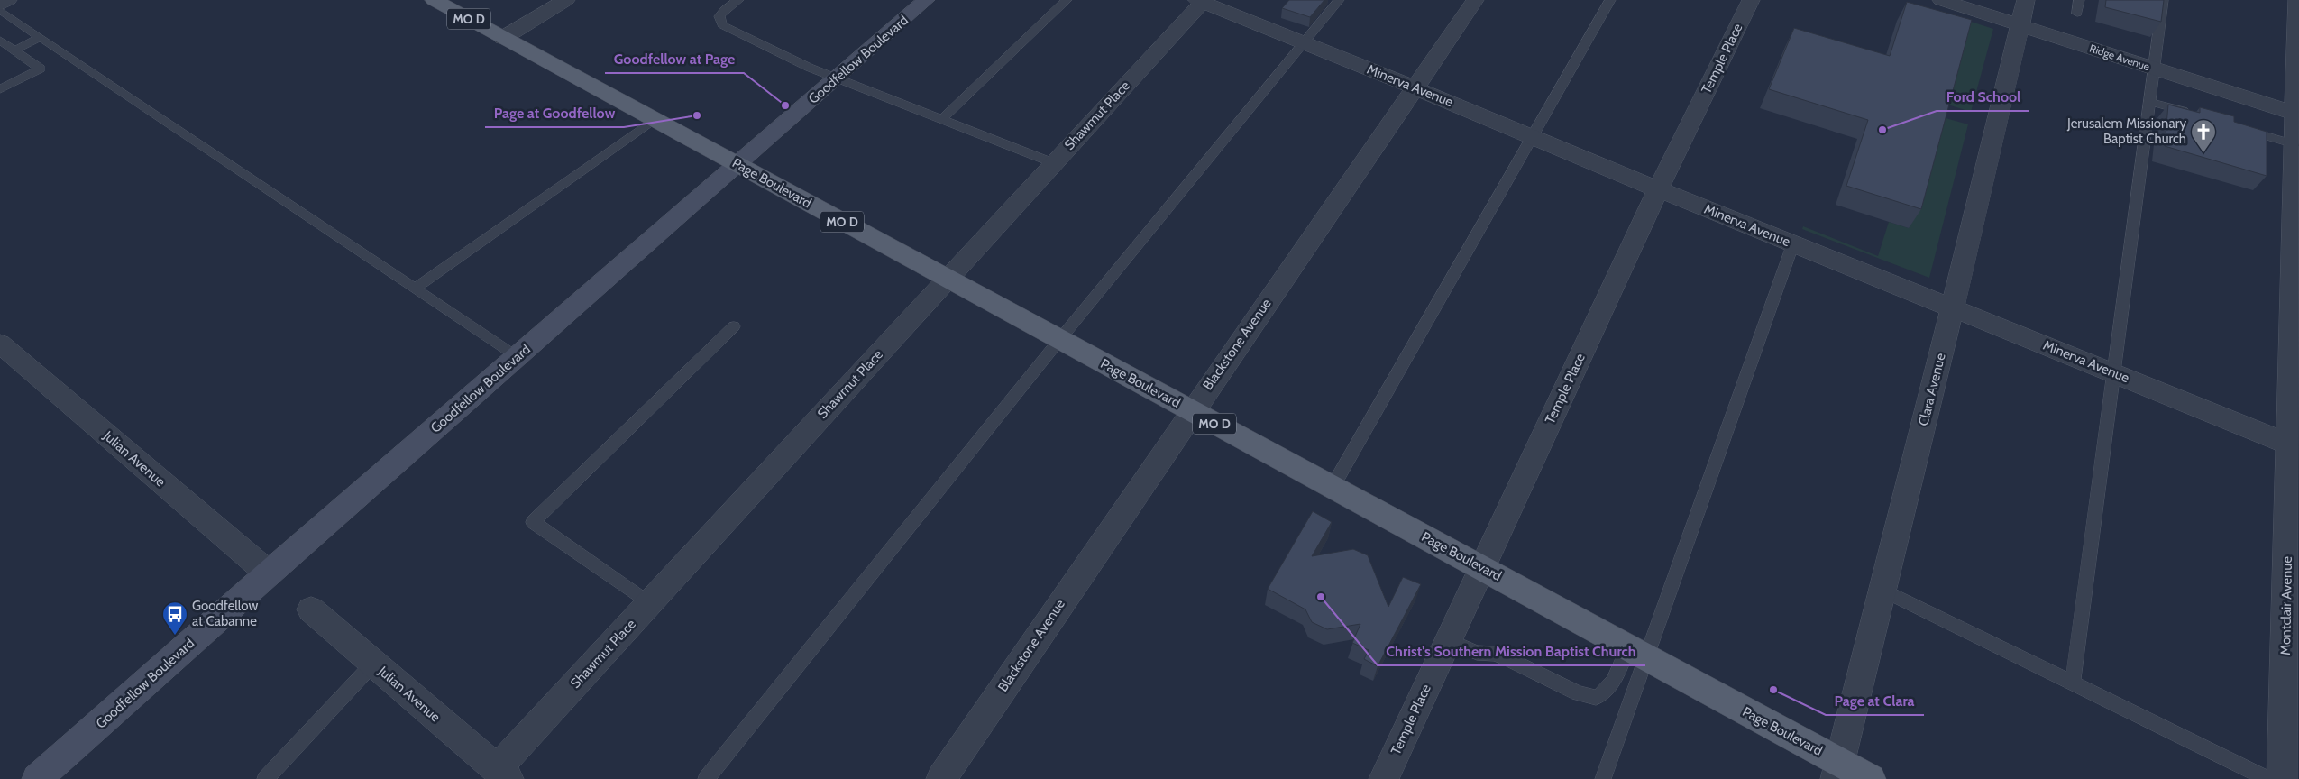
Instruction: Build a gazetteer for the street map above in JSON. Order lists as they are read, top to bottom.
{
  "streets": {
    "main road": ["MO D", "Goodfellow Boulevard", "Page Boulevard"],
    "street": [
      "Ridge Avenue",
      "Temple Place",
      "Minerva Avenue",
      "Shawmut Place",
      "Blackstone Avenue",
      "Clara Avenue",
      "Julian Avenue",
      "Montclair Avenue"
    ]
  },
  "crossings": [
    ["Ridge Avenue", "Clara Avenue"],
    ["Ridge Avenue", "Montclair Avenue"],
    ["Temple Place", "Minerva Avenue"],
    ["Temple Place", "Page Boulevard"],
    ["Goodfellow Boulevard", "Page Boulevard"],
    ["Goodfellow Boulevard", "Julian Avenue"],
    ["Minerva Avenue", "Shawmut Place"],
    ["Minerva Avenue", "Blackstone Avenue"],
    ["Minerva Avenue", "Clara Avenue"],
    ["Minerva Avenue", "Montclair Avenue"],
    ["Shawmut Place", "Page Boulevard"],
    ["Shawmut Place", "Julian Avenue"],
    ["Page Boulevard", "Blackstone Avenue"],
    ["Page Boulevard", "Clara Avenue"]
  ],
  "places": {
    "other": [
      "Goodfellow at Page",
      "Page at Goodfellow",
      "Ford School",
      "Christ's Southern Mission Baptist Church",
      "Page at Clara"
    ],
    "church": ["Jerusalem Missionary Baptist Church"],
    "bus stop": ["Goodfellow at Cabanne"]
  }
}
